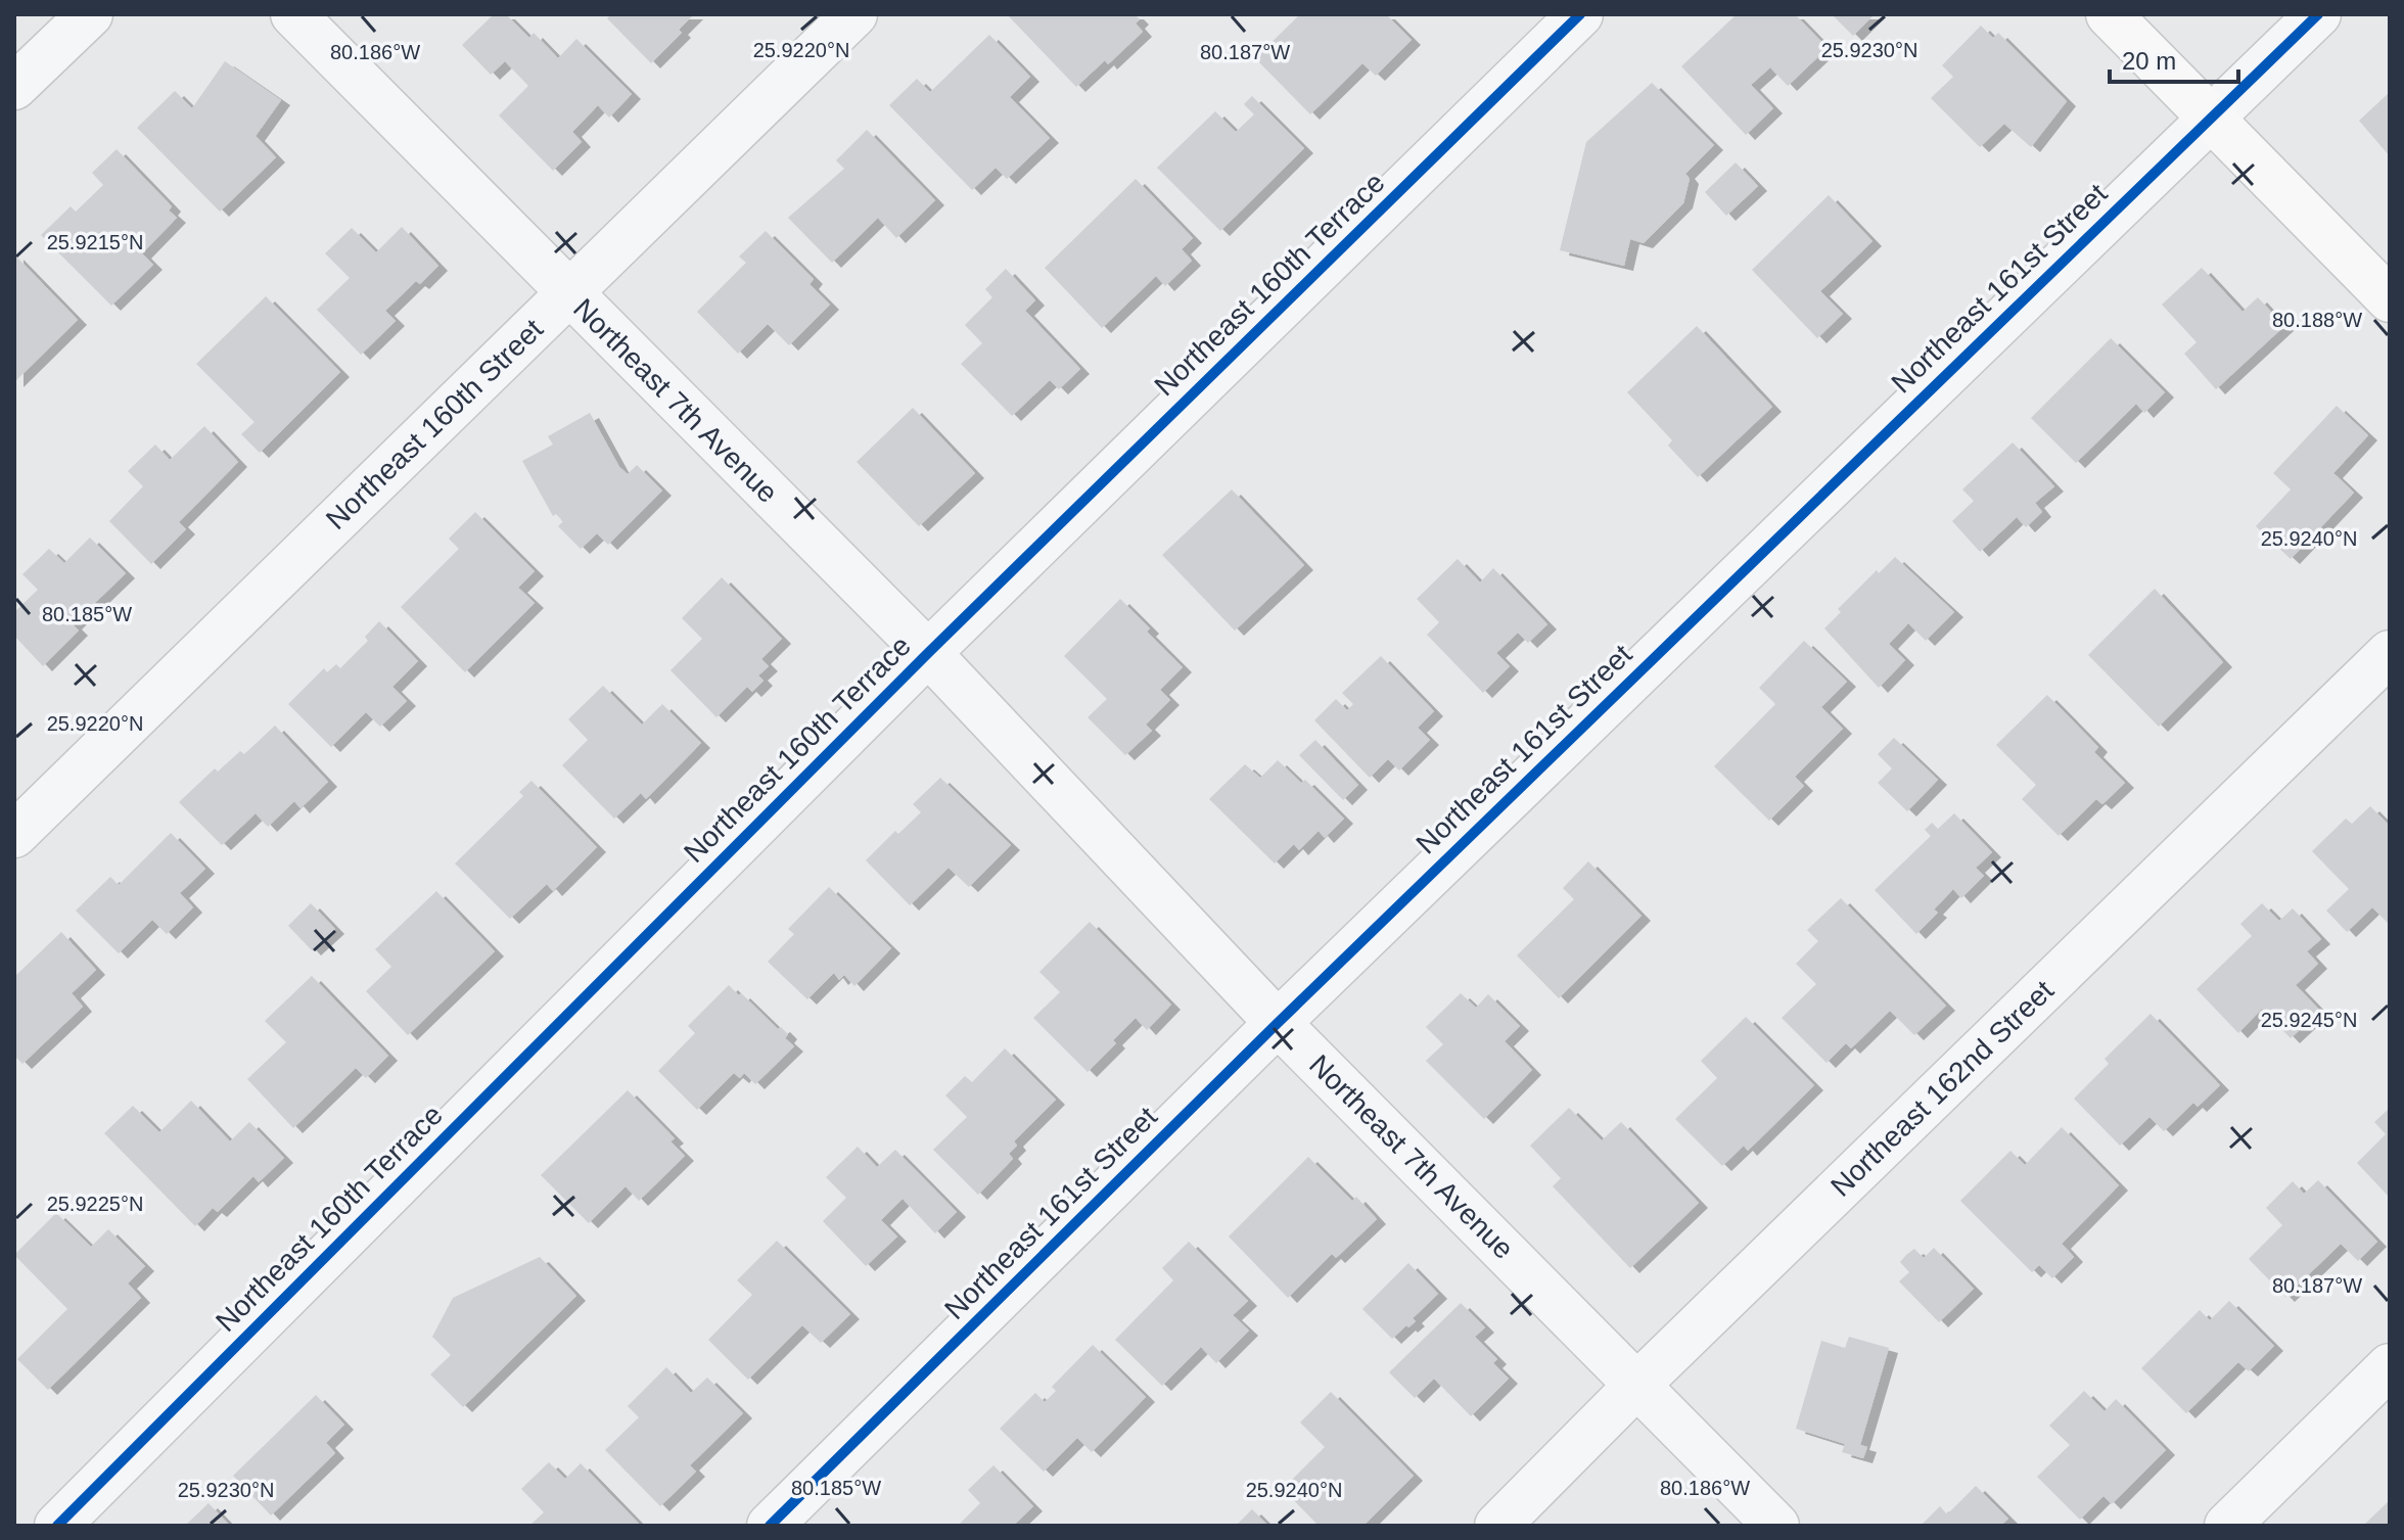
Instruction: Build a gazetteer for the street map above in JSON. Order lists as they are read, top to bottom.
{
  "streets": {
    "street": [
      "Northeast 160th Terrace",
      "Northeast 161st Street",
      "Northeast 7th Avenue",
      "Northeast 160th Street",
      "Northeast 162nd Street"
    ]
  },
  "crossings": [
    ["Northeast 160th Terrace", "Northeast 7th Avenue"],
    ["Northeast 161st Street", "Northeast 7th Avenue"],
    ["Northeast 7th Avenue", "Northeast 160th Street"],
    ["Northeast 7th Avenue", "Northeast 162nd Street"]
  ],
  "scale_bar": "20 m",
  "coordinates": [
    "25.9220°N",
    "25.9230°N",
    "80.186°W",
    "80.187°W",
    "25.9215°N",
    "80.188°W",
    "25.9240°N",
    "80.185°W",
    "25.9245°N",
    "25.9225°N"
  ]
}
